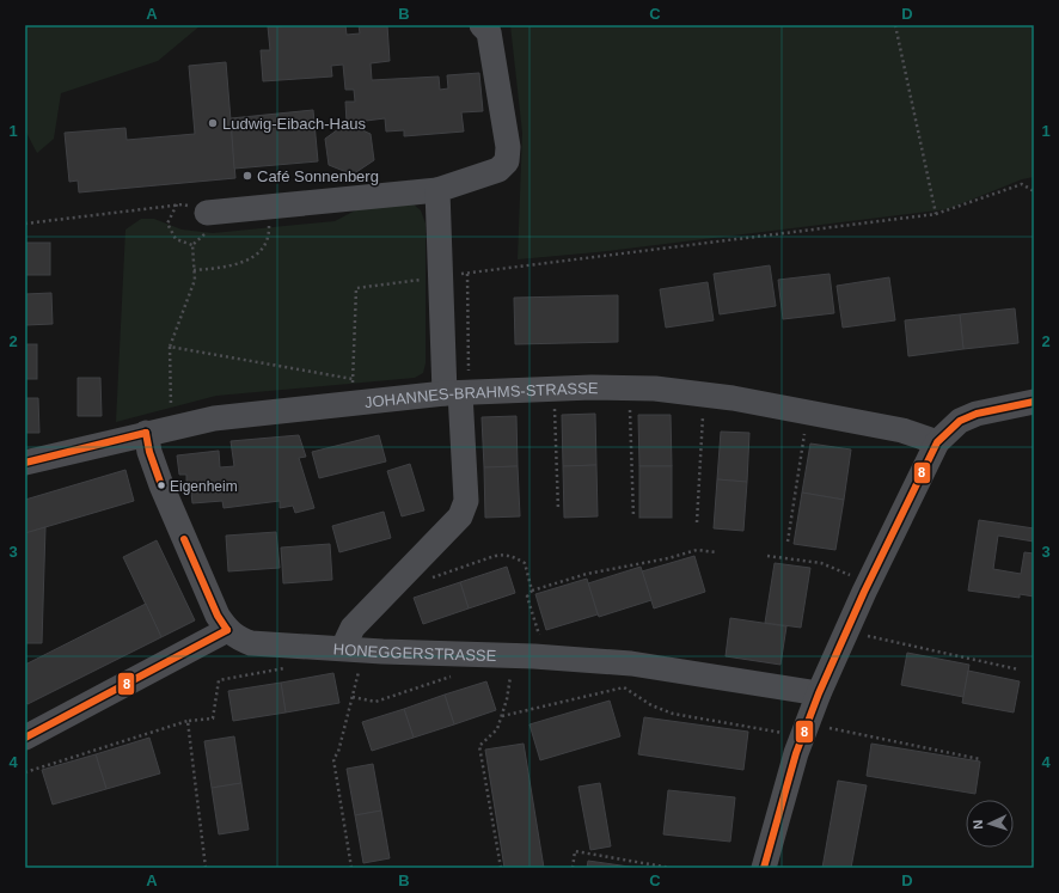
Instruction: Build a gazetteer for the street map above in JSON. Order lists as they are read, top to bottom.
{
  "streets": {
    "street": ["JOHANNES-BRAHMS-STRASSE", "HONEGGERSTRASSE"]
  },
  "crossings": [
    ["JOHANNES-BRAHMS-STRASSE", "HONEGGERSTRASSE"]
  ],
  "places": ["Ludwig-Eibach-Haus", "Café Sonnenberg", "Eigenheim"],
  "lines": ["transit line 8"],
  "north": "left",
  "grid": {
    "columns": [
      "A",
      "B",
      "C",
      "D"
    ],
    "rows": [
      "1",
      "2",
      "3",
      "4"
    ]
  }
}
